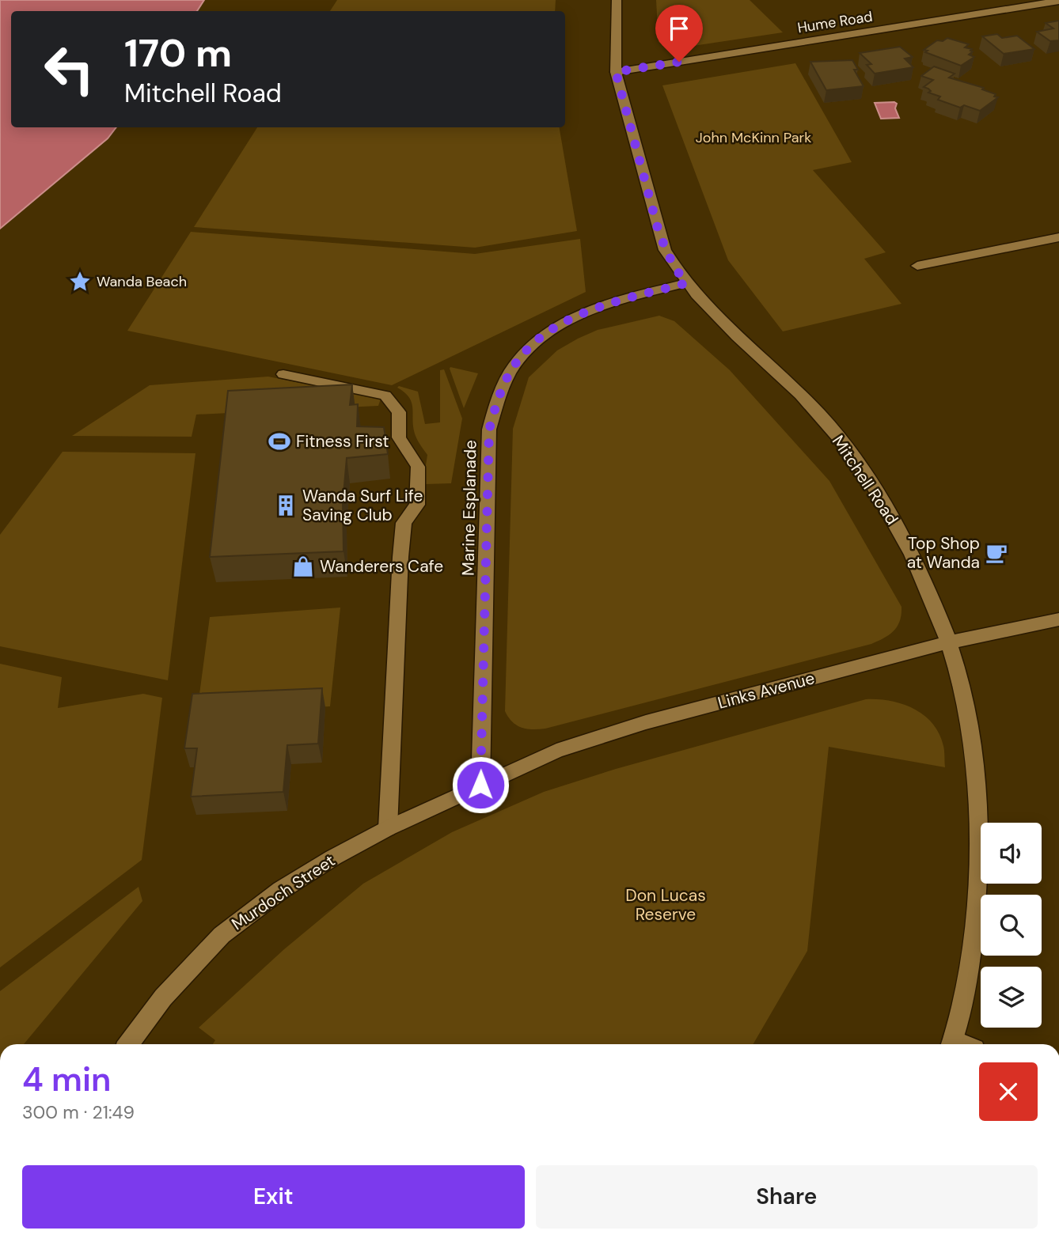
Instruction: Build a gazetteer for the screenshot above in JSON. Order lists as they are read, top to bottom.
{
  "streets": {
    "street": [
      "Hume Road",
      "Mitchell Road",
      "Marine Esplanade",
      "Links Avenue",
      "Murdoch Street"
    ]
  },
  "crossings": [
    ["Hume Road", "Mitchell Road"],
    ["Mitchell Road", "Marine Esplanade"],
    ["Mitchell Road", "Links Avenue"],
    ["Marine Esplanade", "Links Avenue"],
    ["Marine Esplanade", "Murdoch Street"],
    ["Links Avenue", "Murdoch Street"]
  ],
  "parks": ["John McKinn Park", "Don Lucas Reserve"],
  "places": {
    "place": ["Wanda Beach"],
    "sports": ["Fitness First"],
    "building": ["Wanda Surf Life Saving Club"],
    "cafe": ["Top Shop at Wanda"],
    "shop": ["Wanderers Cafe"]
  },
  "page": {
    "turn": ["170 m", "Mitchell Road"],
    "heading": ["4 min", "300 m · 21:49"],
    "buttons": ["Exit", "Share"]
  }
}
